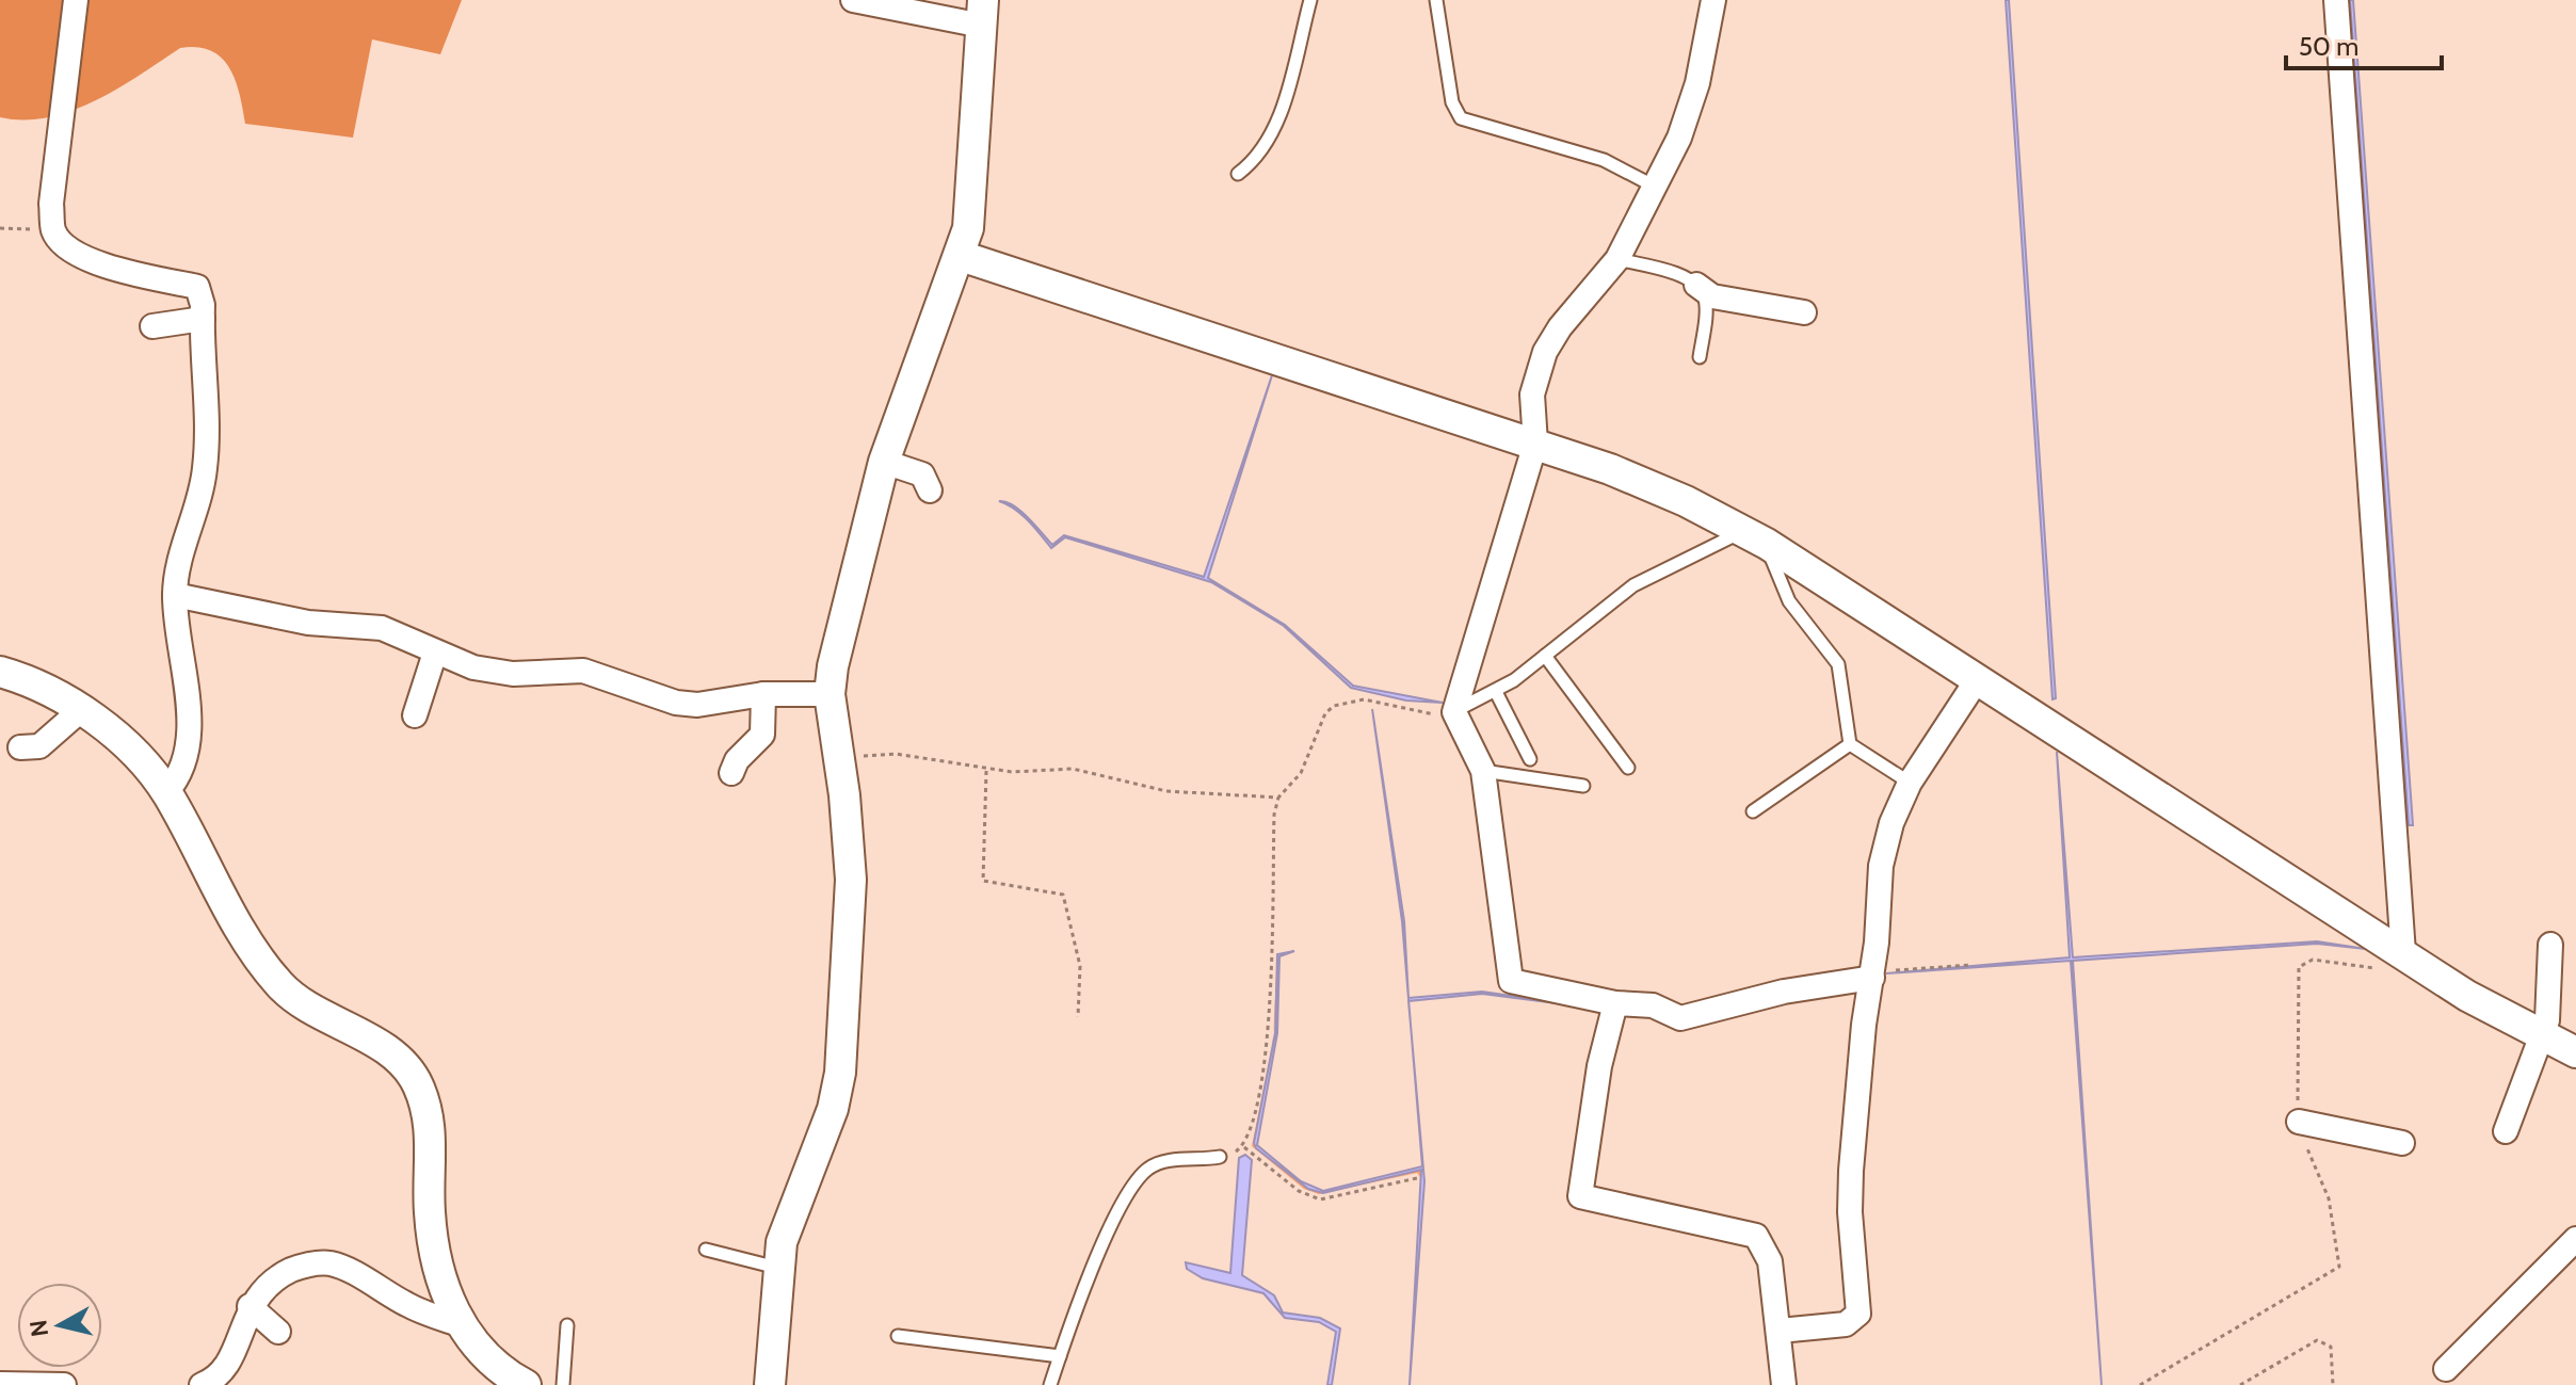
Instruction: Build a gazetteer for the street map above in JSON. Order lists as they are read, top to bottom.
{
  "scale_bar": "50 m",
  "north": "left"
}
